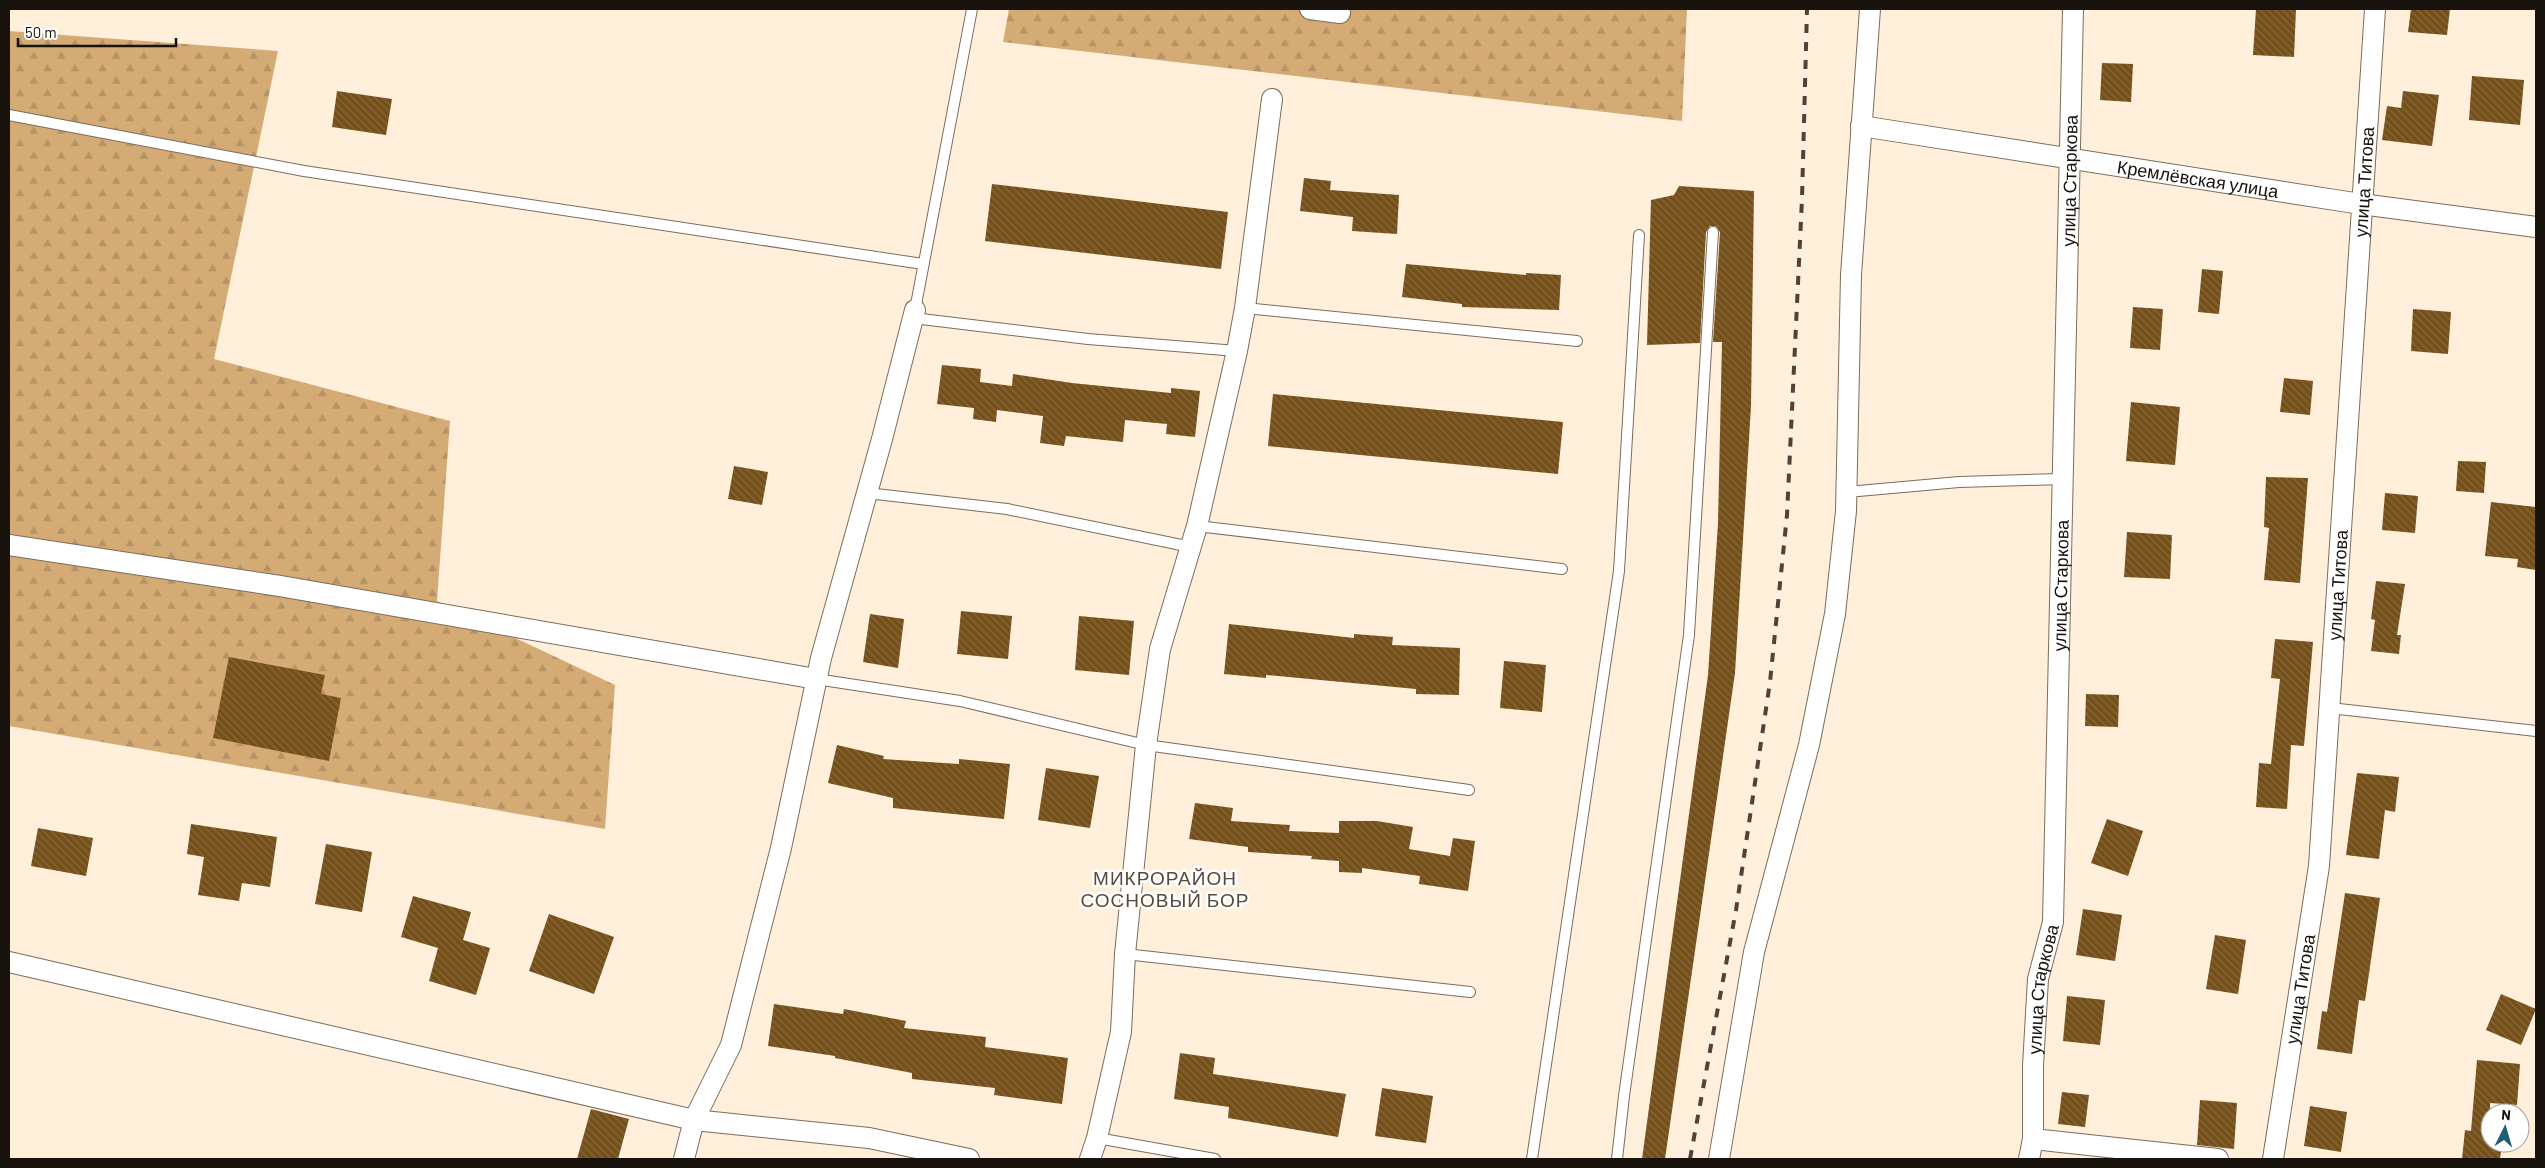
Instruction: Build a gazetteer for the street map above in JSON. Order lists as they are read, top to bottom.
{
  "streets": {
    "street": ["Кремлёвская улица", "улица Старкова", "улица Титова"]
  },
  "crossings": [
    ["Кремлёвская улица", "улица Старкова"],
    ["Кремлёвская улица", "улица Титова"]
  ],
  "districts": ["МИКРОРАЙОН СОСНОВЫЙ БОР"],
  "scale_bar": "50 m",
  "north": "top"
}
